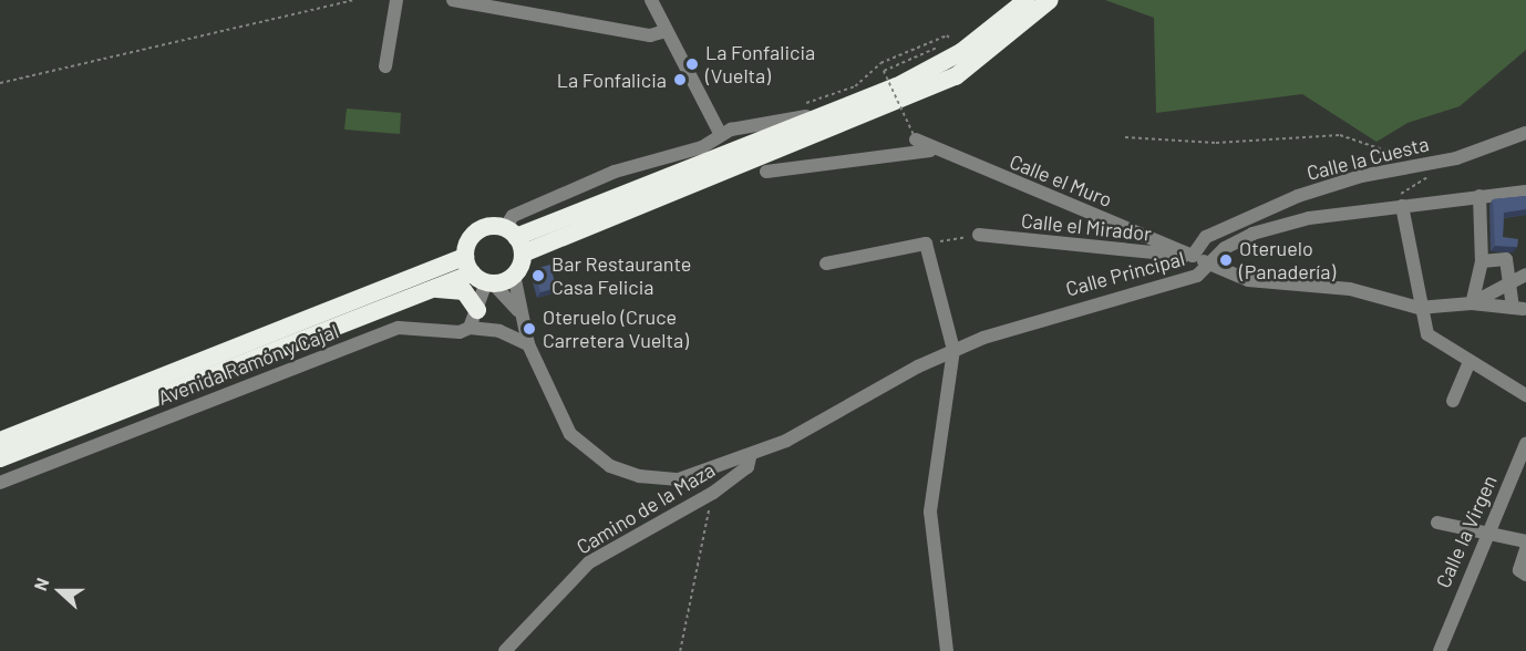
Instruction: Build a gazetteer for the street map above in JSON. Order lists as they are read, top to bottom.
{
  "streets": {
    "street": [
      "Calle la Cuesta",
      "Calle el Muro",
      "Calle el Mirador",
      "Calle Principal",
      "Avenida Ramón y Cajal",
      "Camino de la Maza",
      "Calle la Virgen"
    ]
  },
  "crossings": [
    ["Calle la Cuesta", "Calle el Muro"],
    ["Calle la Cuesta", "Calle el Mirador"],
    ["Calle el Muro", "Calle el Mirador"],
    ["Calle el Mirador", "Calle Principal"],
    ["Calle Principal", "Camino de la Maza"]
  ],
  "places": [
    "La Fonfalicia (Vuelta)",
    "La Fonfalicia",
    "Oteruelo (Panadería)",
    "Bar Restaurante Casa Felicia",
    "Oteruelo (Cruce Carretera Vuelta)"
  ],
  "north": "left"
}
